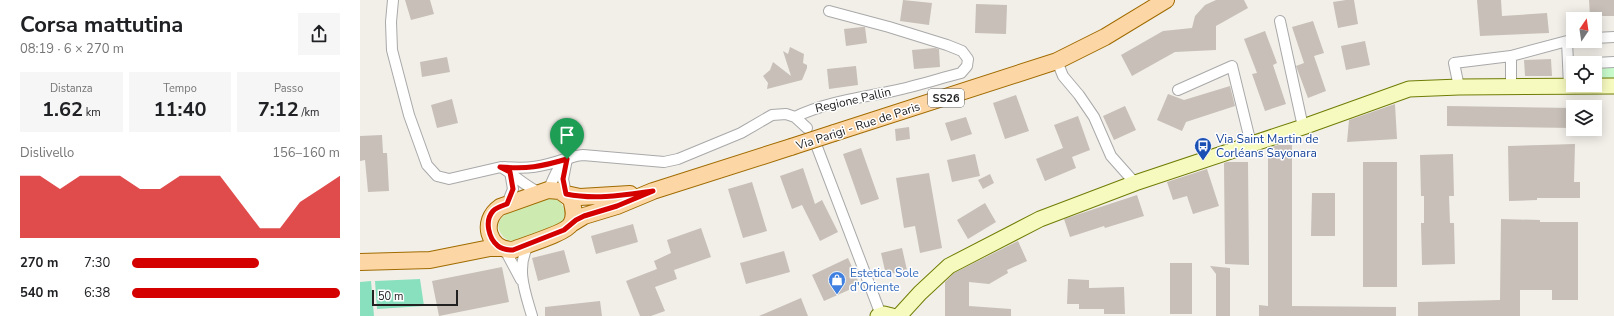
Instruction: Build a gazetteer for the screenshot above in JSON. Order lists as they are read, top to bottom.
{
  "streets": {
    "main road": ["SS26", "Via Parigi - Rue de Paris"],
    "street": ["Regione Pallin"]
  },
  "places": {
    "bus stop": ["Via Saint Martin de Corléans Sayonara"],
    "shop": ["Estetica Sole d'Oriente"]
  },
  "scale_bar": "50 m",
  "north": "top",
  "page": {
    "heading": ["Corsa mattutina", "08:19 · 6 × 270 m"],
    "stats": [
      ["Distanza", "1.62 km"],
      ["Tempo", "11:40"],
      ["Passo", "7:12 /km"]
    ],
    "chart": ["Dislivello", "156–160 m"],
    "list": [
      {
        "name": "270 m",
        "note": "7:30"
      },
      {
        "name": "540 m",
        "note": "6:38"
      }
    ],
    "scale": "50 m"
  }
}
